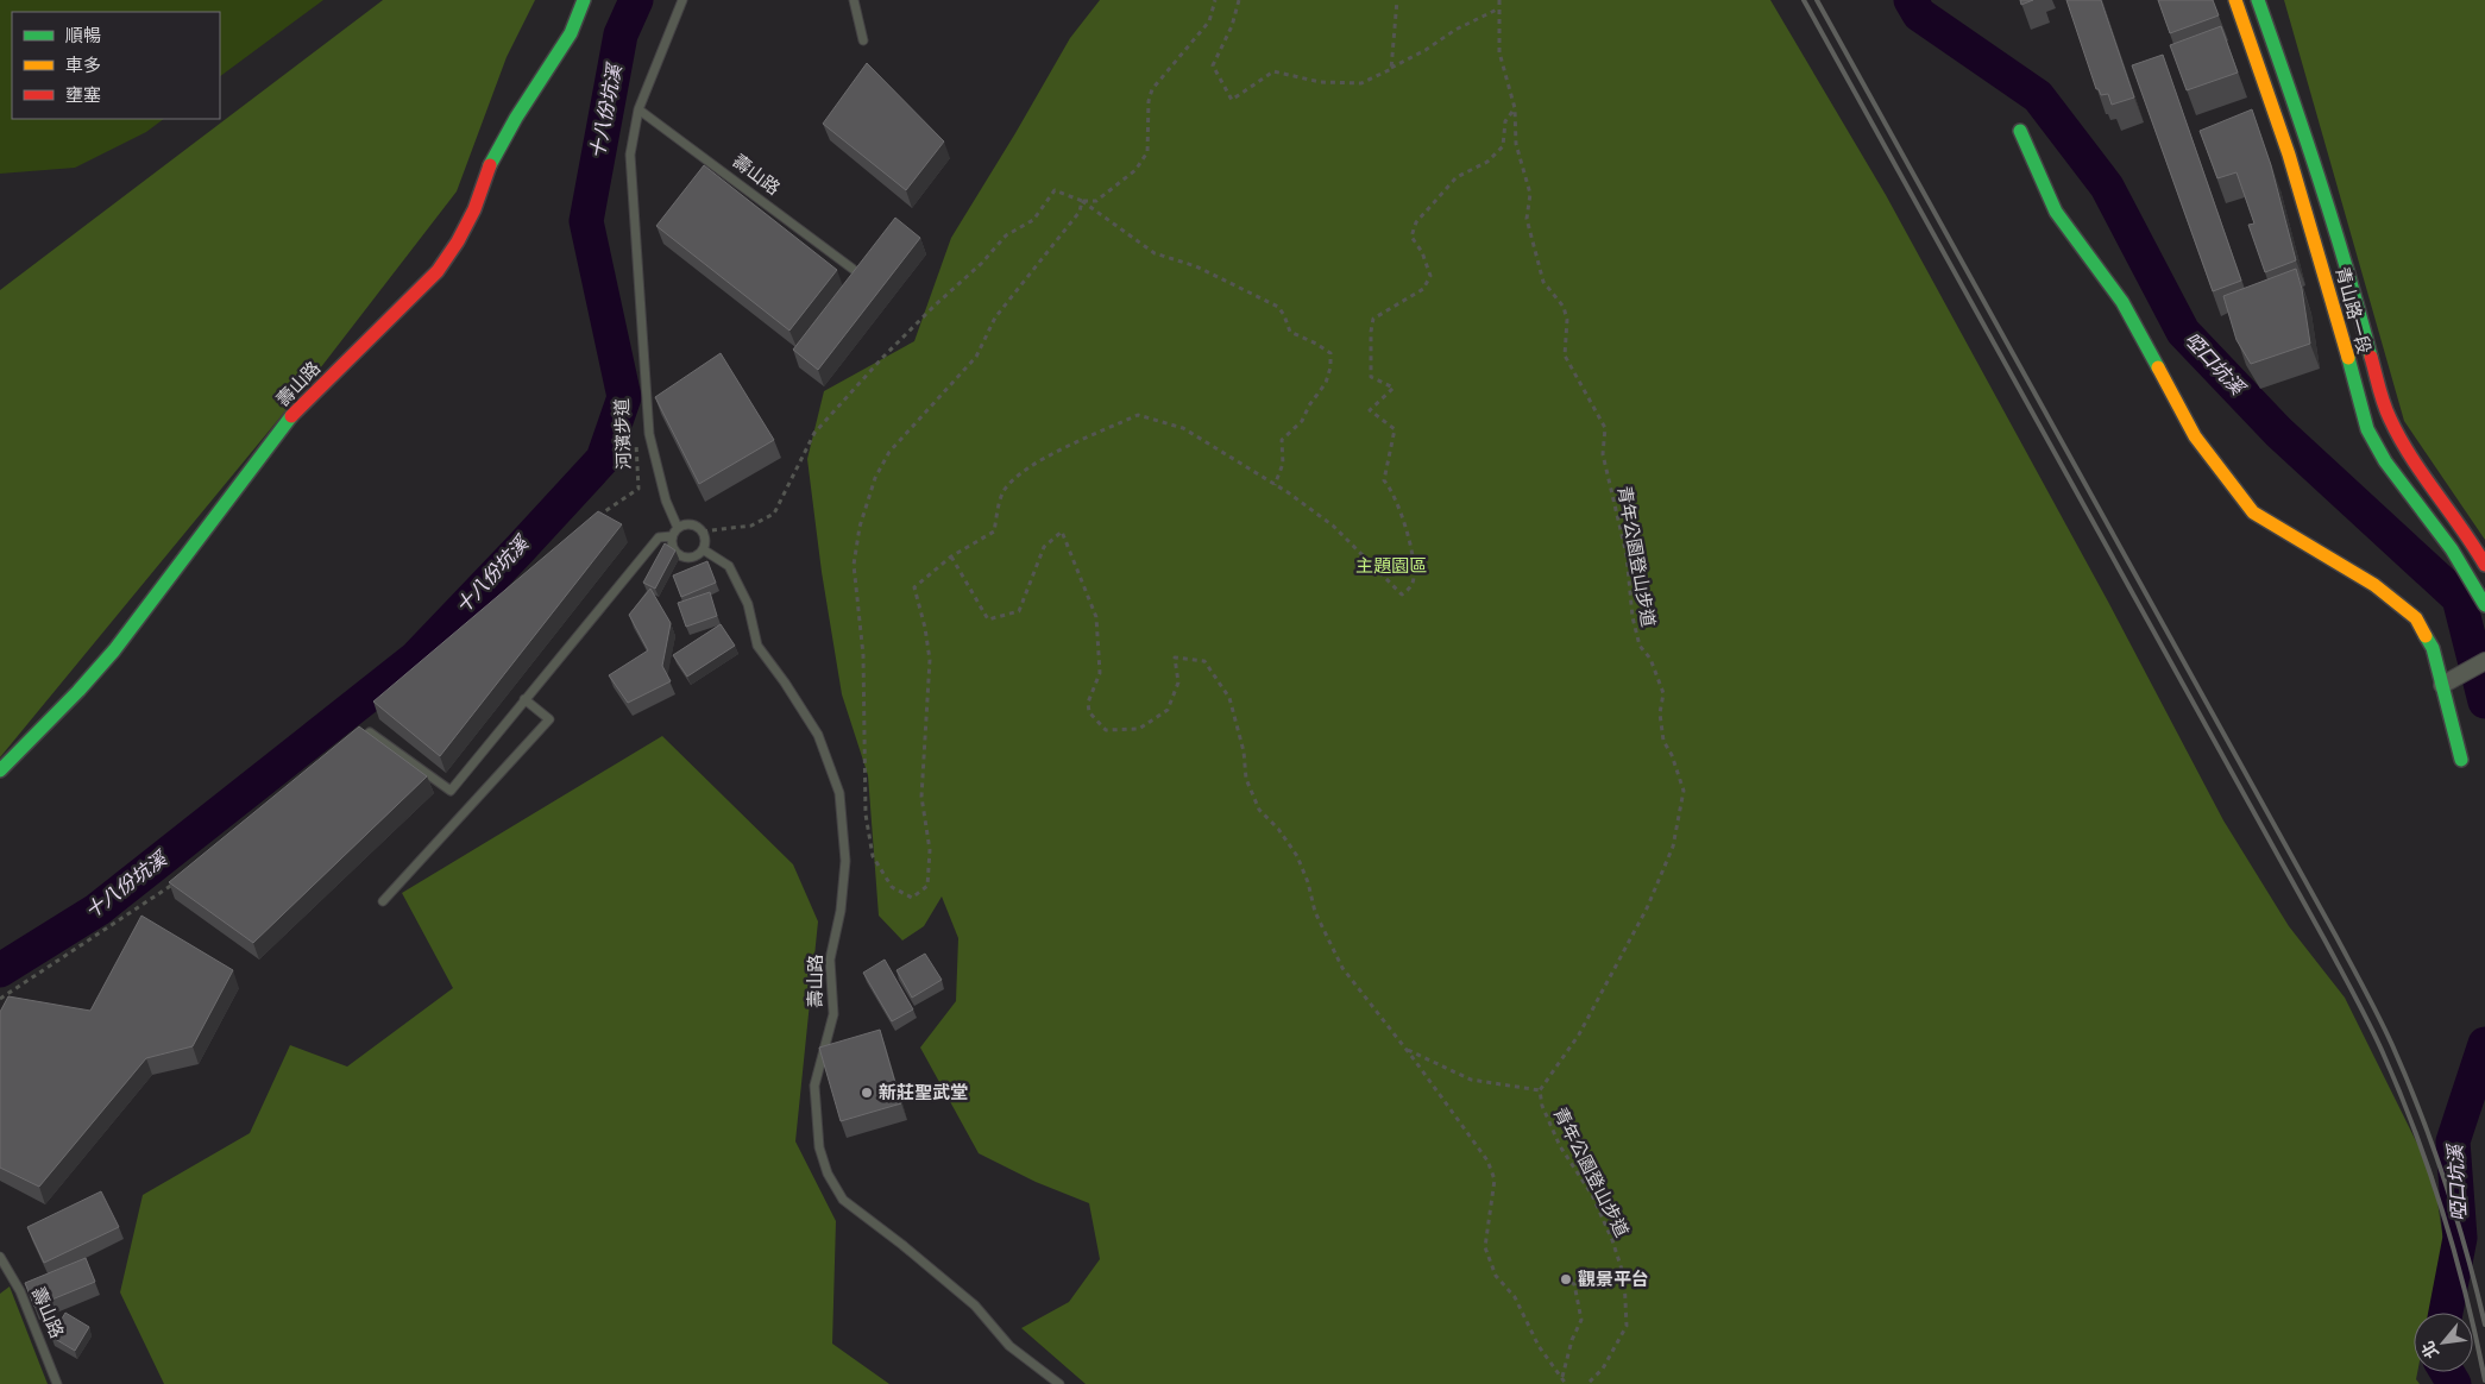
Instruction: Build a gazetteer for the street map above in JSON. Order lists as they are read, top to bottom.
{
  "streets": {
    "street": ["壽山路", "青山路一段"],
    "path": ["河濱步道", "青年公園登山步道"]
  },
  "water": ["十八份坑溪", "啞口坑溪"],
  "parks": ["主題園區"],
  "places": ["新莊聖武堂", "觀景平台"],
  "legend": ["順暢", "車多", "壅塞"],
  "north": "bottom left"
}
